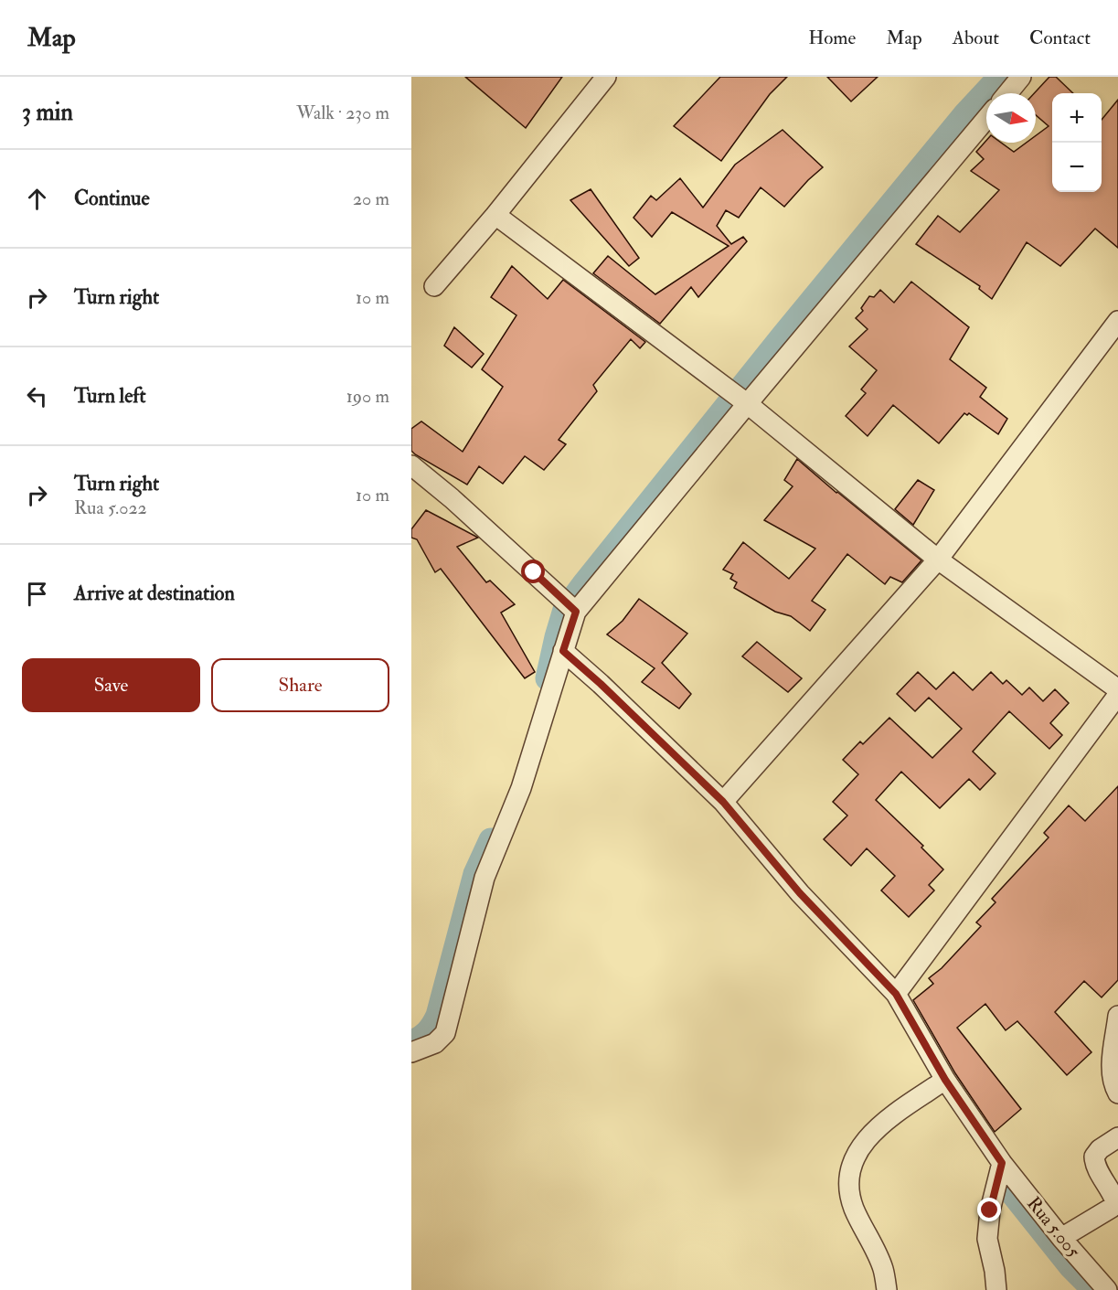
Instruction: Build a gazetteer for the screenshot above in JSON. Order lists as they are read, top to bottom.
{
  "streets": {
    "street": ["Rua 5.005"]
  },
  "north": "right",
  "page": {
    "header": "Map",
    "nav": [
      "Home",
      "Map",
      "About",
      "Contact"
    ],
    "heading": ["3 min", "Walk · 230 m"],
    "map_buttons": ["+", "−"],
    "list": [
      ["Continue", "20 m"],
      ["Turn right", "10 m"],
      ["Turn left", "190 m"],
      ["Turn right", "Rua 5.022", "10 m"],
      "Arrive at destination"
    ],
    "buttons": ["Save", "Share"]
  }
}
